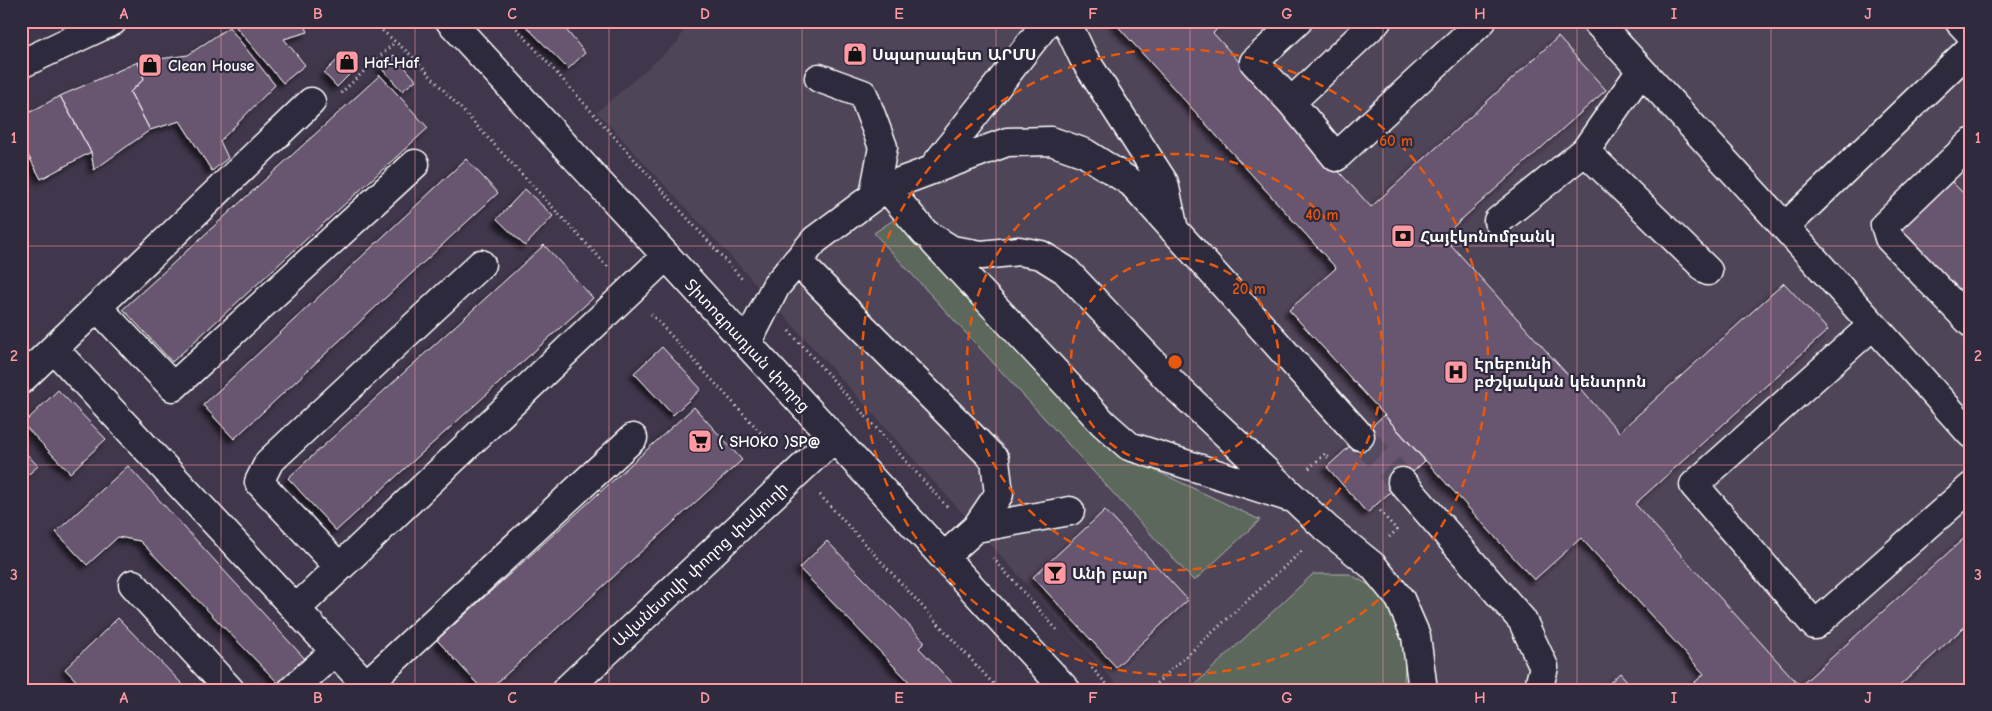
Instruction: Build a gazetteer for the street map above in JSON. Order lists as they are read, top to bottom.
{
  "streets": {
    "street": ["Տիտոգրադյան փողոց", "Ավանեսովի փողոց փակուղի"]
  },
  "crossings": [
    ["Տիտոգրադյան փողոց", "Ավանեսովի փողոց փակուղի"]
  ],
  "places": {
    "shop": ["Սպարապետ ԱՐՄՍ", "Haf-Haf", "Clean House"],
    "bank": ["Հայէկոնոմբանկ"],
    "hospital": ["Էրեբունի բժշկական կենտրոն"],
    "supermarket": ["( SHOKO )SP@"],
    "bar": ["Անի բար"]
  },
  "grid": {
    "columns": [
      "A",
      "B",
      "C",
      "D",
      "E",
      "F",
      "G",
      "H",
      "I",
      "J"
    ],
    "rows": ["1", "2", "3"]
  },
  "rings": ["60 m", "40 m", "20 m"]
}
